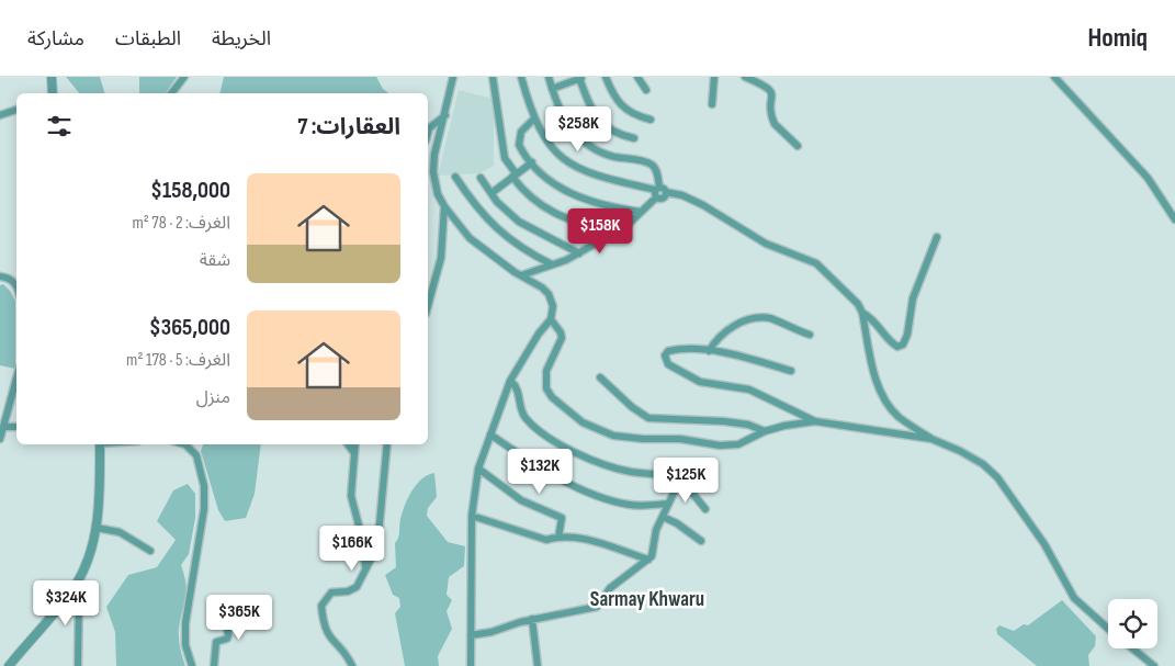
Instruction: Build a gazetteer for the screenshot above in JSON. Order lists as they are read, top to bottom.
{
  "districts": ["Sarmay Khwaru"],
  "page": {
    "header": "Homiq",
    "nav": ["الخريطة", "الطبقات", "مشاركة"],
    "heading": "العقارات: 7",
    "price": [
      "$258K",
      "$158K",
      "$132K",
      "$125K",
      "$166K",
      "$324K",
      "$365K"
    ],
    "list": [
      {
        "name": "$158,000",
        "note": "الغرف: 2 · 78 m² · شقة"
      },
      {
        "name": "$365,000",
        "note": "الغرف: 5 · 178 m² · منزل"
      }
    ]
  }
}
